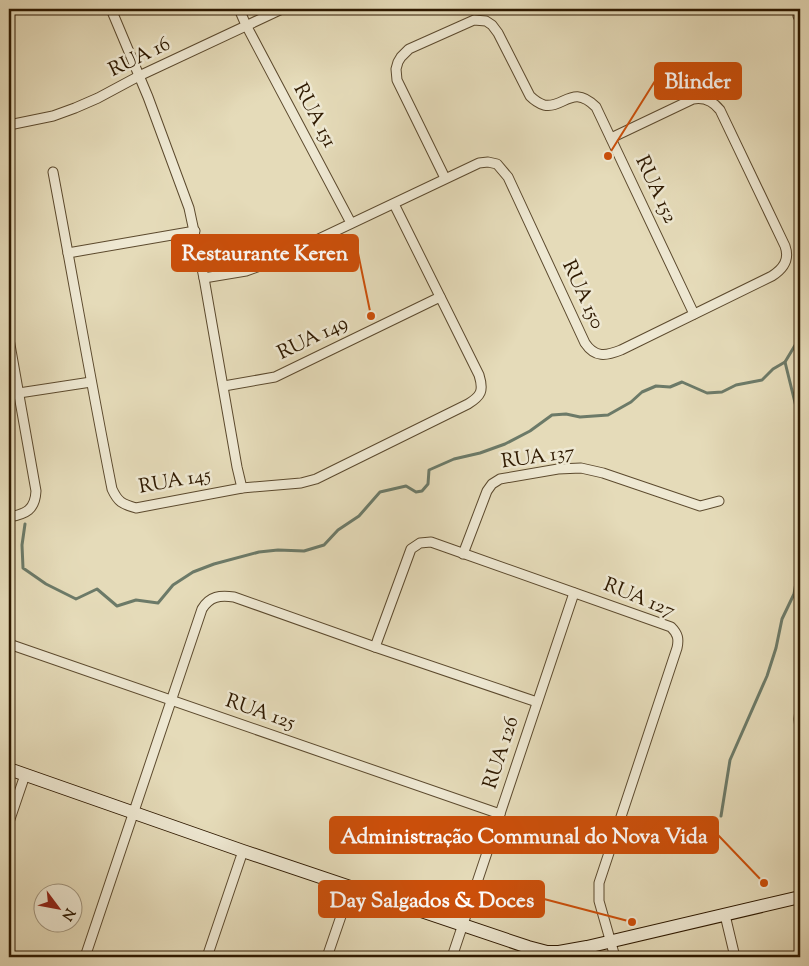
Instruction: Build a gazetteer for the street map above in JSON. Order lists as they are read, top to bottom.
{
  "streets": {
    "street": [
      "RUA 16",
      "RUA 151",
      "RUA 152",
      "RUA 150",
      "RUA 149",
      "RUA 137",
      "RUA 145",
      "RUA 127",
      "RUA 125",
      "RUA 126"
    ]
  },
  "crossings": [
    ["RUA 16", "RUA 151"],
    ["RUA 151", "RUA 150"],
    ["RUA 152", "RUA 150"],
    ["RUA 137", "RUA 127"],
    ["RUA 127", "RUA 126"],
    ["RUA 125", "RUA 126"]
  ],
  "places": [
    "Blinder",
    "Restaurante Keren",
    "Administração Communal do Nova Vida",
    "Day Salgados & Doces"
  ],
  "north": "bottom right"
}
